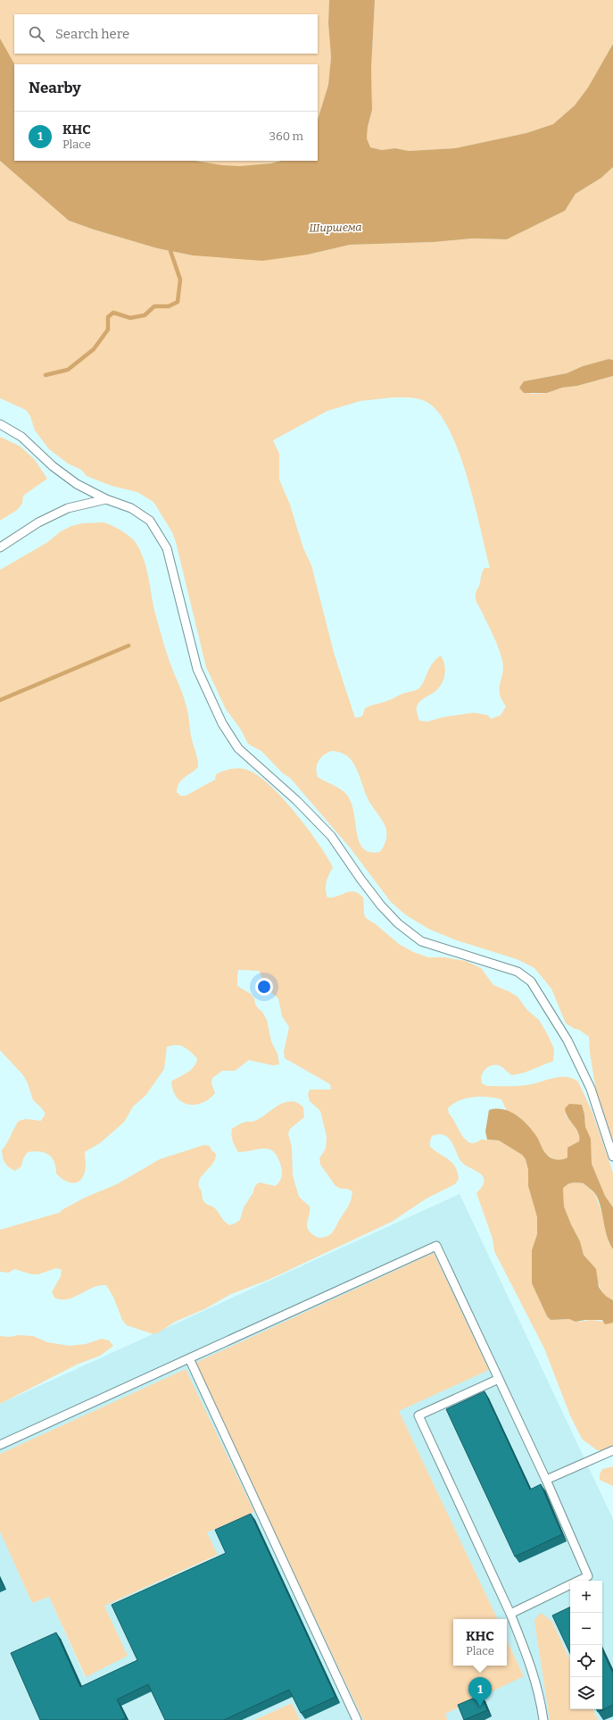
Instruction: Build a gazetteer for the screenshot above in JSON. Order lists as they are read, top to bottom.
{
  "water": ["Ширшема"],
  "page": {
    "search": "Search here",
    "heading": "Nearby",
    "list": [
      {
        "mark": "1",
        "name": "КНС",
        "note": "Place",
        "value": "360 m"
      }
    ],
    "map_buttons": ["+", "−"],
    "popup": ["КНС", "Place"],
    "pins": "1"
  }
}
